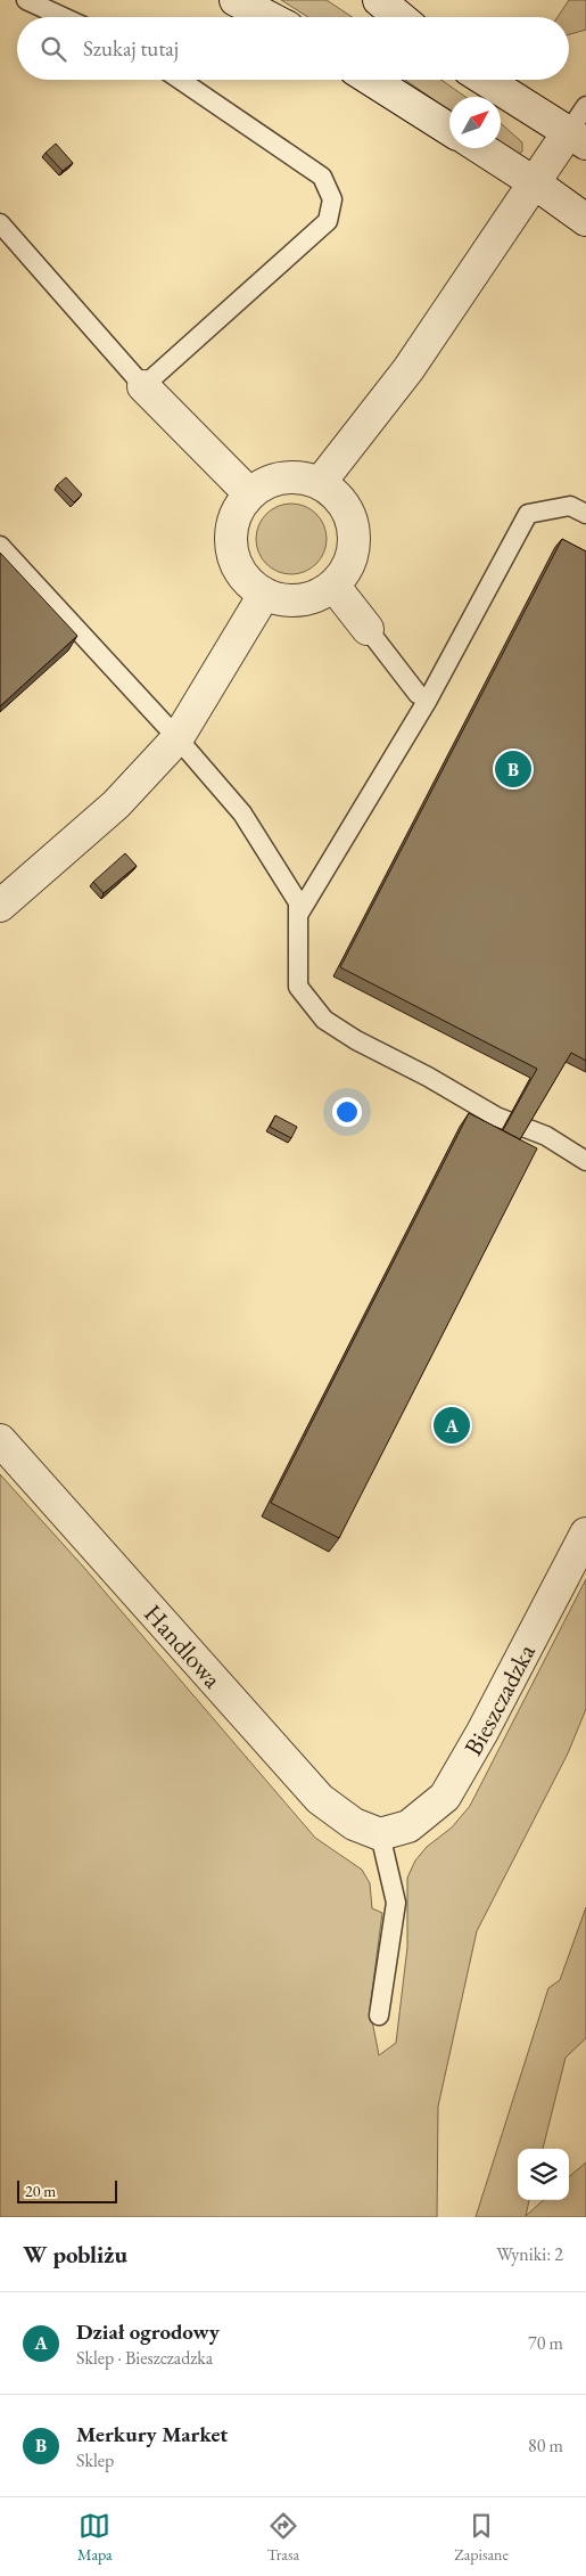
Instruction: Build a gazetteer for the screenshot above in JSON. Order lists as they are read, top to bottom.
{
  "streets": {
    "street": ["Handlowa", "Bieszczadzka"]
  },
  "crossings": [
    ["Handlowa", "Bieszczadzka"]
  ],
  "scale_bar": "20 m",
  "north": "top right",
  "page": {
    "search": "Szukaj tutaj",
    "pins": ["B", "A"],
    "scale": "20 m",
    "heading": ["W pobliżu", "Wyniki: 2"],
    "list": [
      {
        "mark": "A",
        "name": "Dział ogrodowy",
        "note": "Sklep · Bieszczadzka",
        "value": "70 m"
      },
      {
        "mark": "B",
        "name": "Merkury Market",
        "note": "Sklep",
        "value": "80 m"
      }
    ],
    "nav": ["Mapa", "Trasa", "Zapisane"]
  }
}
